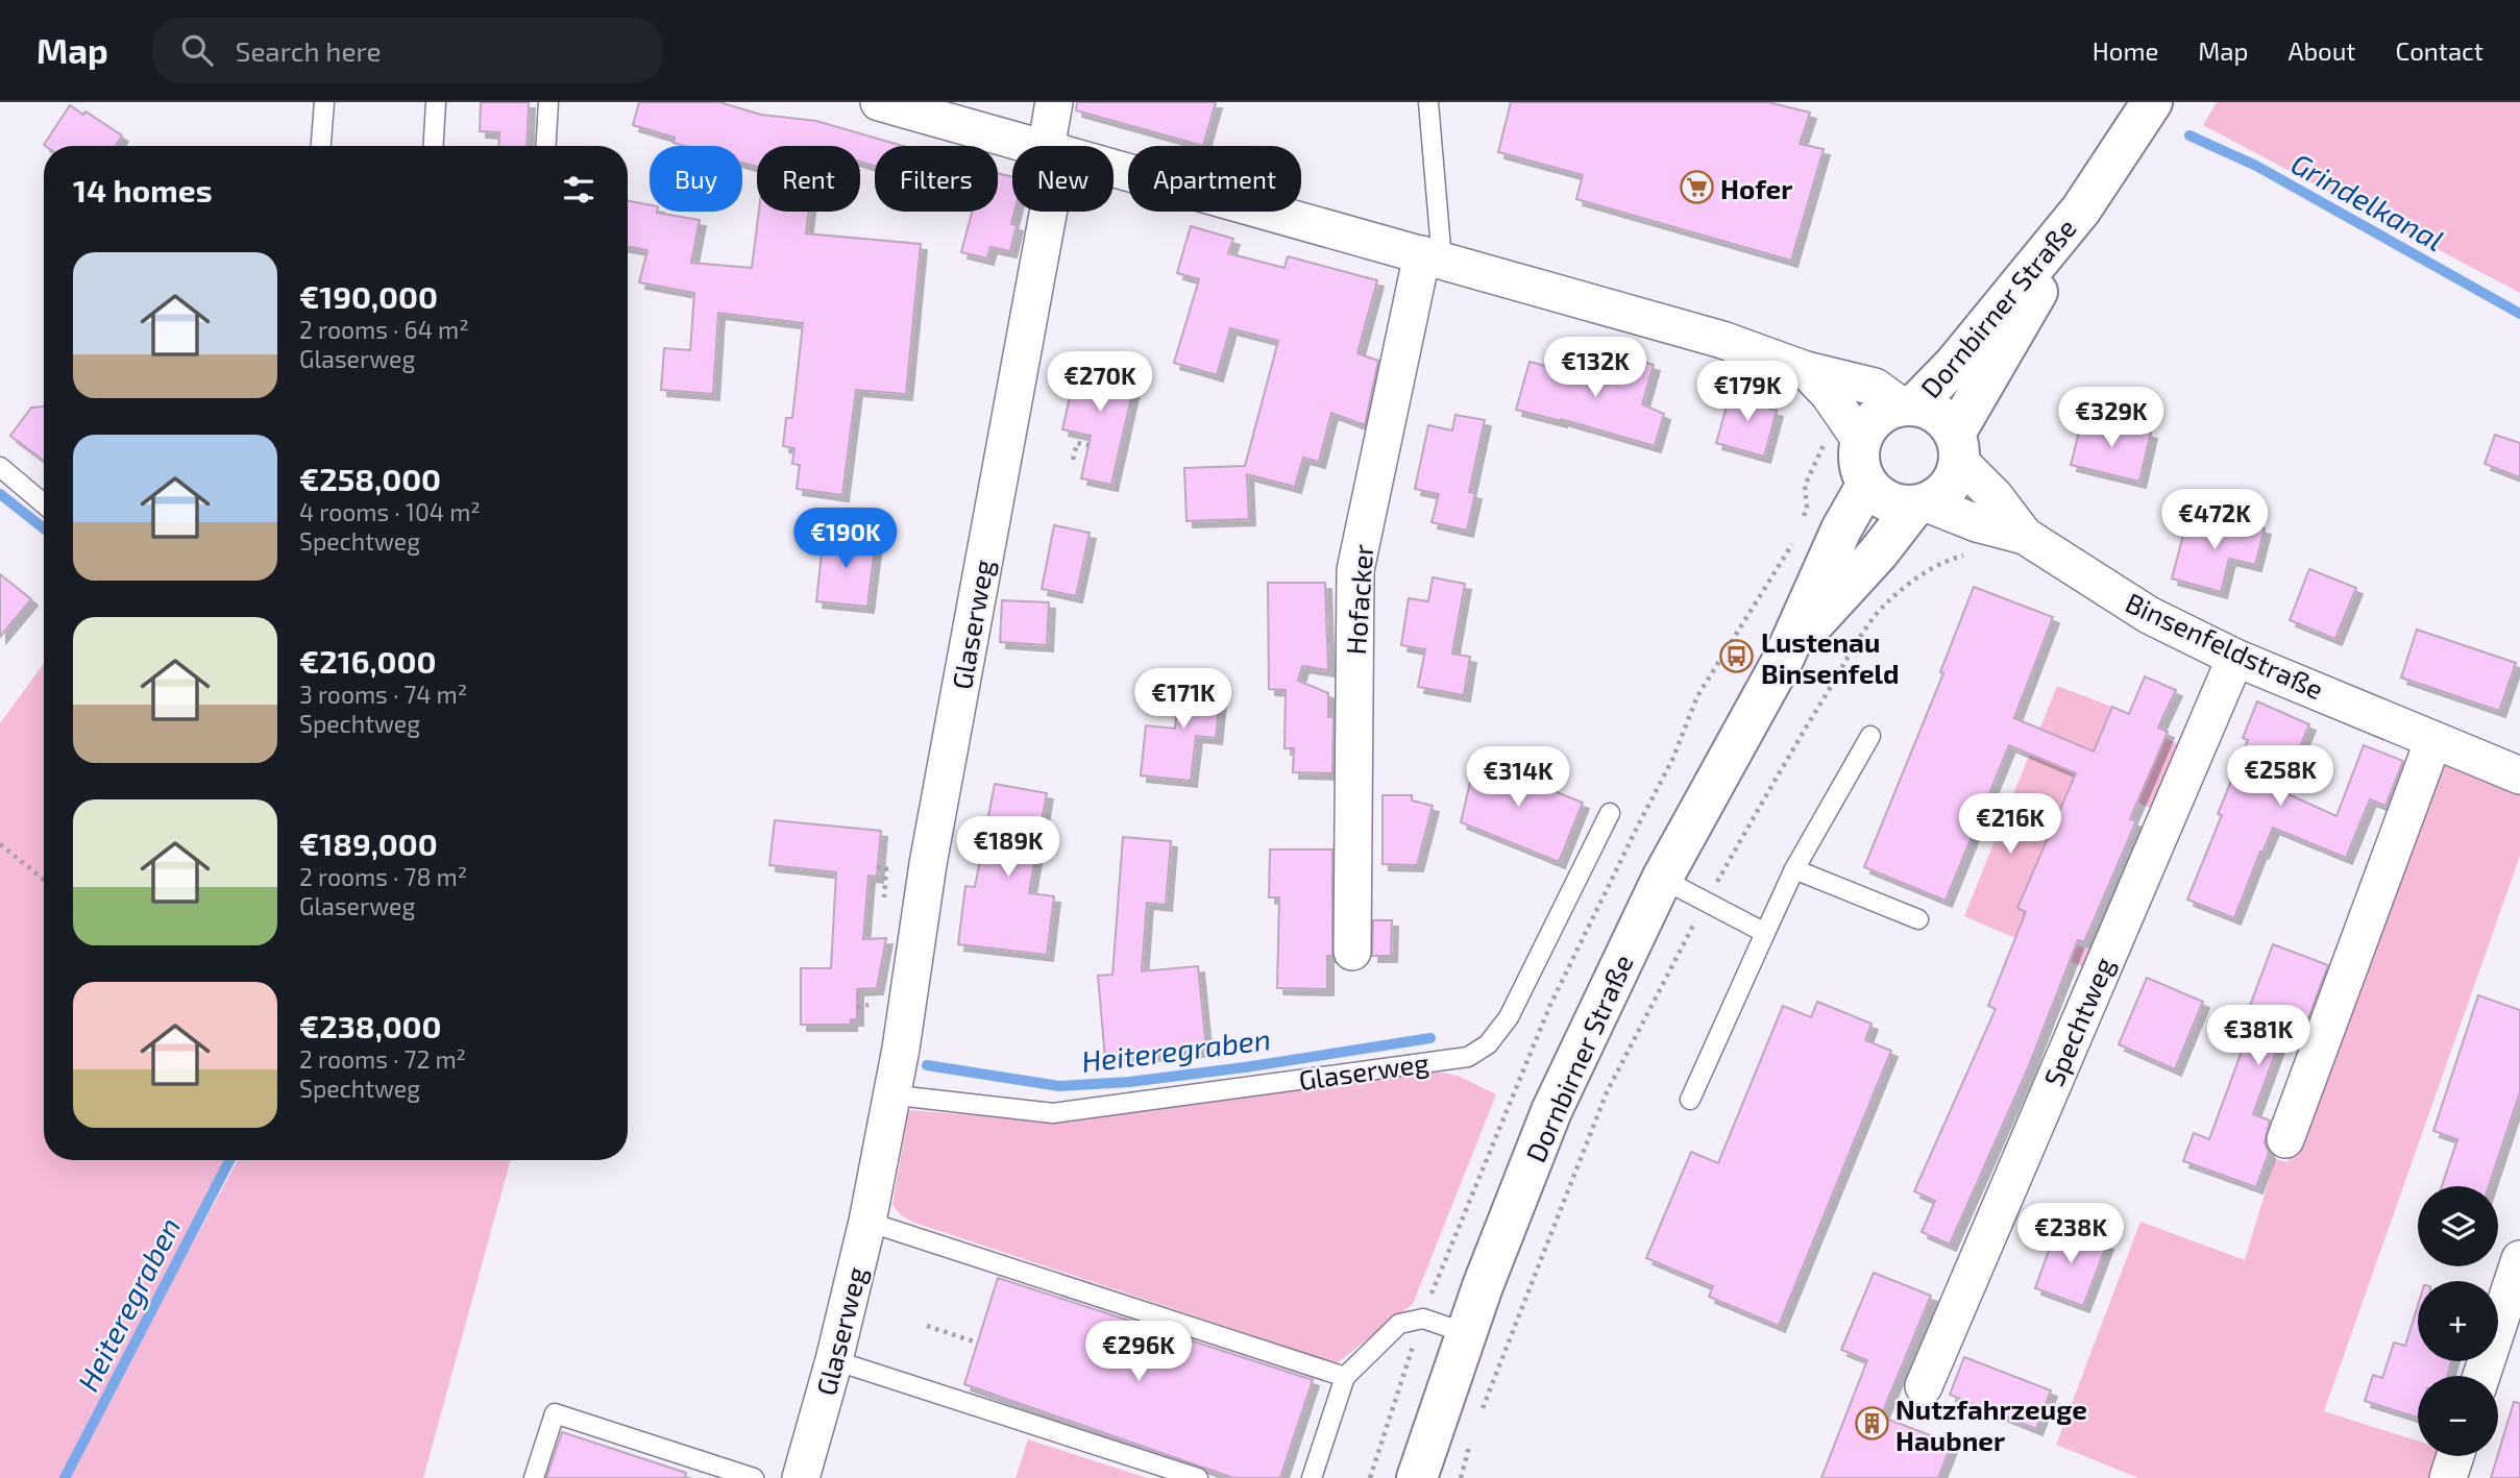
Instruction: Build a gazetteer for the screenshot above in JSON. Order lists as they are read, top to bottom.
{
  "streets": {
    "main road": ["Dornbirner Straße"],
    "street": [
      "Hofacker",
      "Glaserweg",
      "Binsenfeldstraße",
      "Spechtweg"
    ]
  },
  "crossings": [
    ["Dornbirner Straße", "Binsenfeldstraße"],
    ["Binsenfeldstraße", "Spechtweg"]
  ],
  "water": ["Grindelkanal", "Heiteregraben"],
  "places": {
    "supermarket": ["Hofer"],
    "bus stop": ["Lustenau Binsenfeld"],
    "building": ["Nutzfahrzeuge Haubner"]
  },
  "page": {
    "header": "Map",
    "search": "Search here",
    "nav": [
      "Home",
      "Map",
      "About",
      "Contact"
    ],
    "chip": [
      "Buy",
      "Rent",
      "Filters",
      "New",
      "Apartment"
    ],
    "heading": "14 homes",
    "list": [
      {
        "name": "€190,000",
        "note": "2 rooms · 64 m² · Glaserweg"
      },
      {
        "name": "€258,000",
        "note": "4 rooms · 104 m² · Spechtweg"
      },
      {
        "name": "€216,000",
        "note": "3 rooms · 74 m² · Spechtweg"
      },
      {
        "name": "€189,000",
        "note": "2 rooms · 78 m² · Glaserweg"
      },
      {
        "name": "€238,000",
        "note": "2 rooms · 72 m² · Spechtweg"
      }
    ],
    "price": [
      "€132K",
      "€270K",
      "€179K",
      "€329K",
      "€472K",
      "€190K",
      "€171K",
      "€258K",
      "€314K",
      "€216K",
      "€189K",
      "€381K",
      "€238K",
      "€296K"
    ],
    "map_buttons": ["+", "−"]
  }
}
